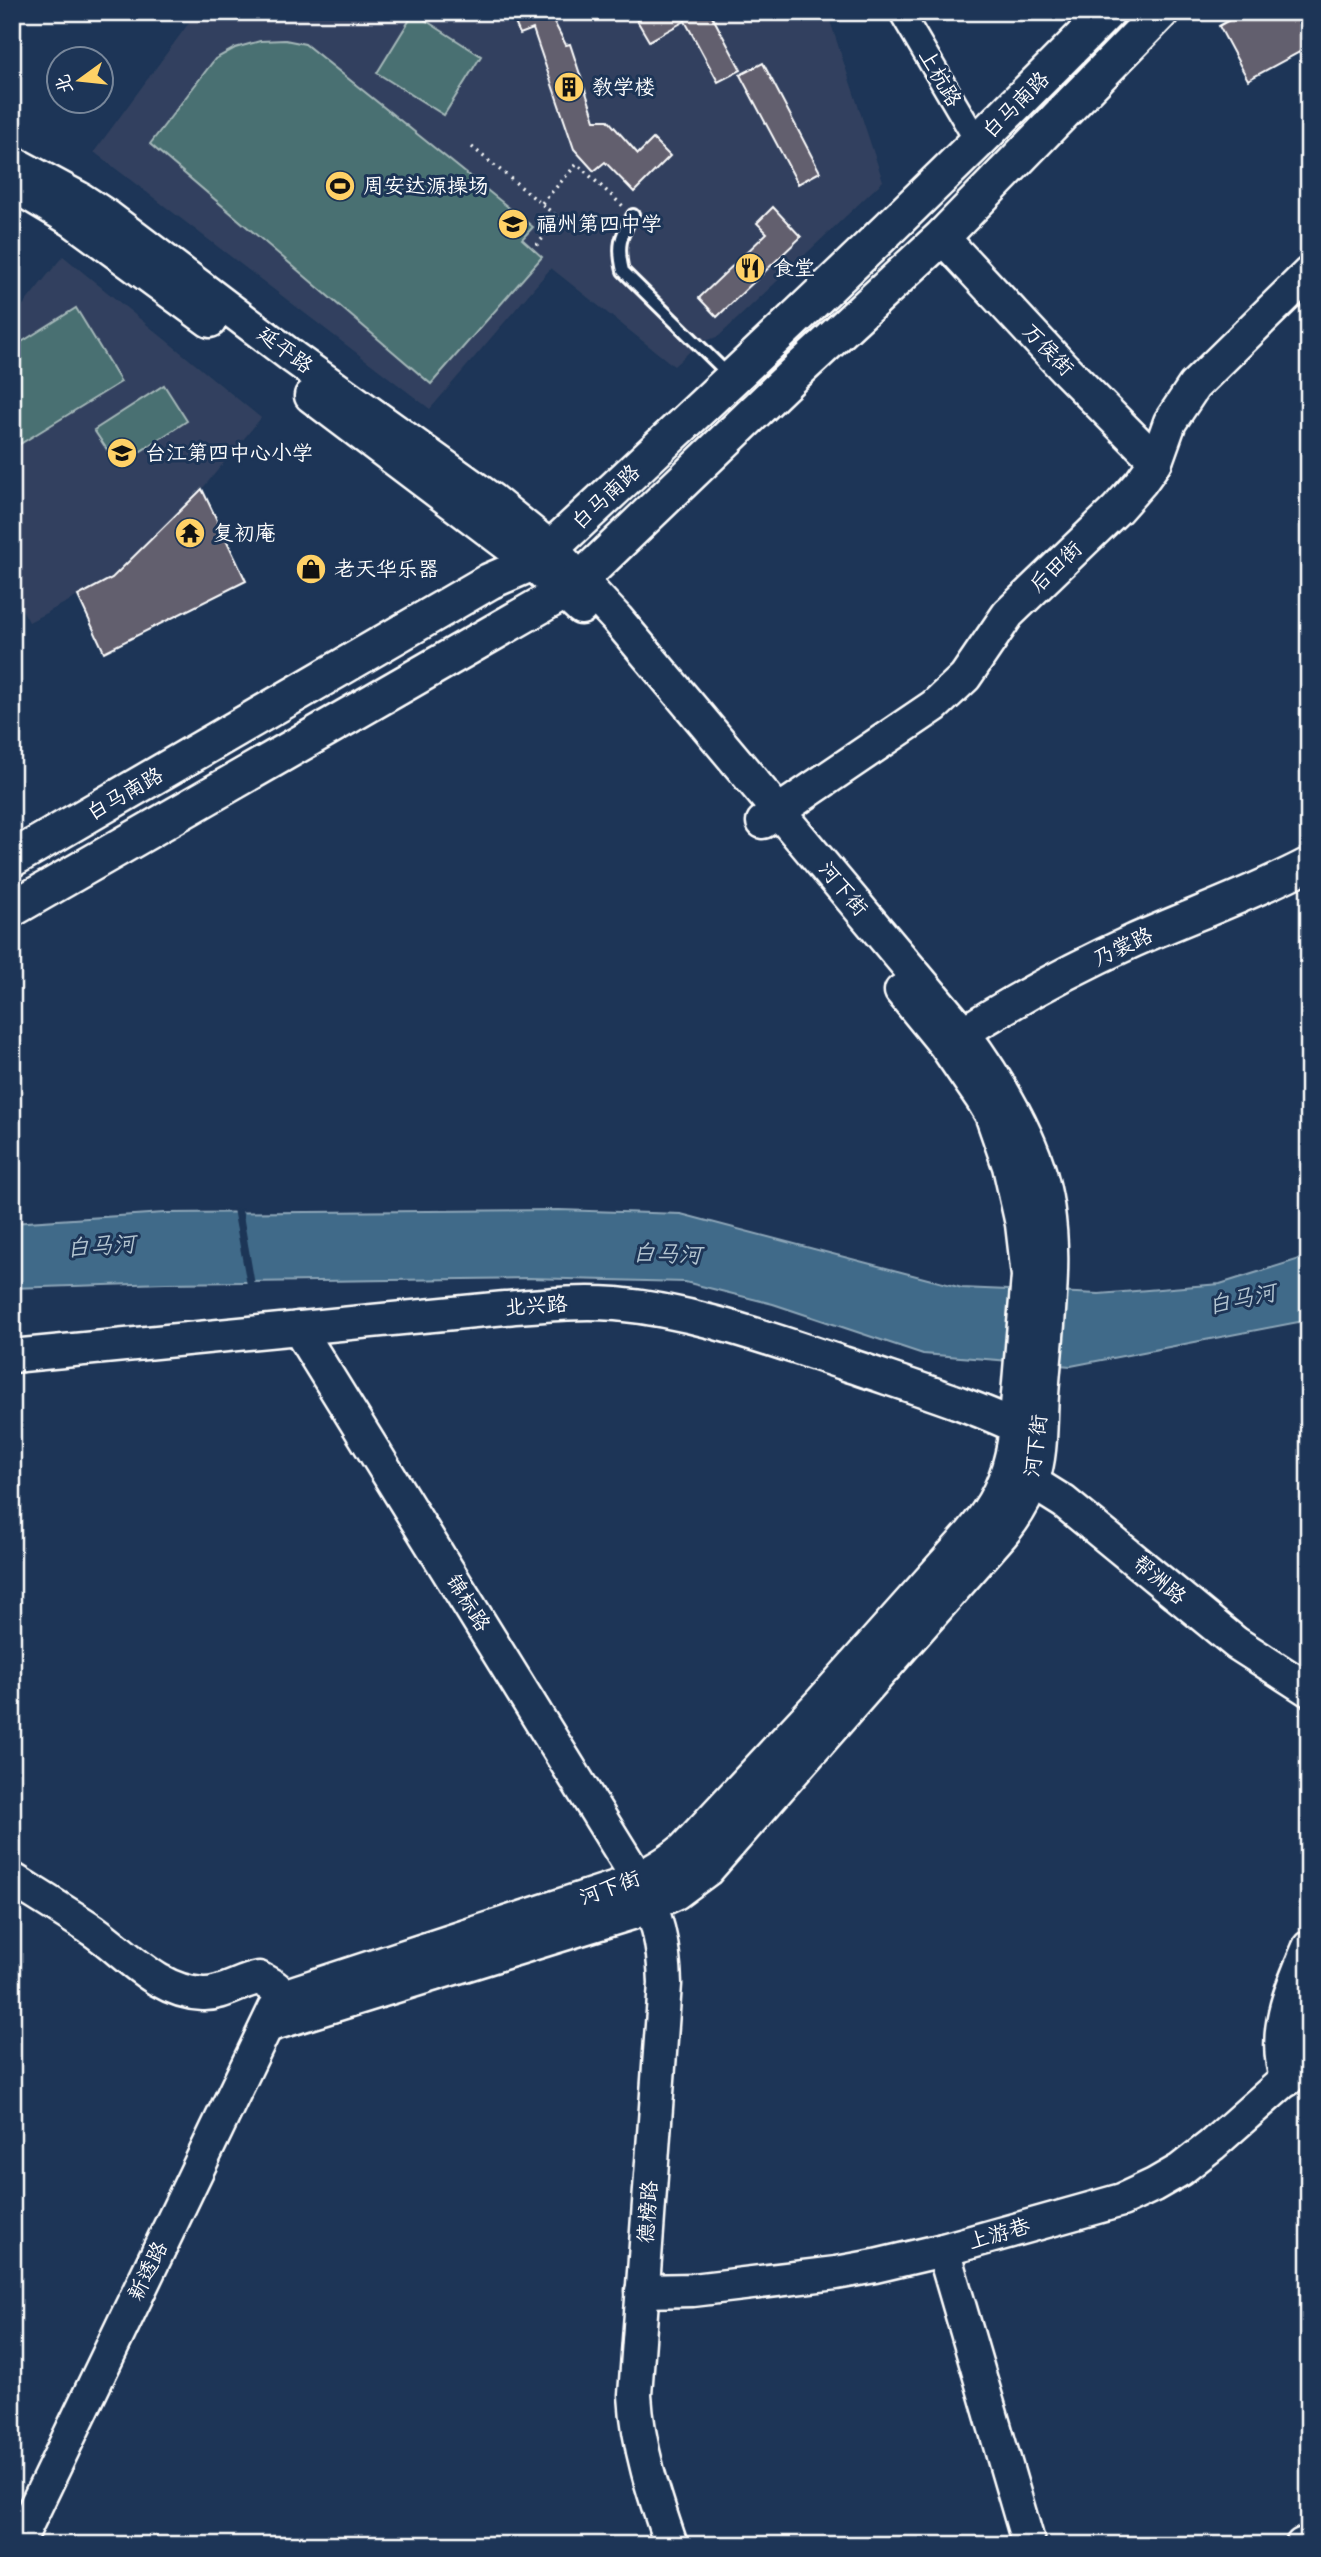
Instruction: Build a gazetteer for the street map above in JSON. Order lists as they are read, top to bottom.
{
  "streets": {
    "main road": ["白马南路"],
    "street": [
      "上杭路",
      "延平路",
      "万侯街",
      "后田街",
      "河下街",
      "乃裳路",
      "北兴路",
      "帮洲路",
      "锦标路",
      "德榜路",
      "上游巷",
      "新透路"
    ]
  },
  "crossings": [
    ["上杭路", "白马南路"],
    ["白马南路", "延平路"],
    ["白马南路", "河下街"],
    ["延平路", "河下街"],
    ["万侯街", "后田街"],
    ["后田街", "河下街"],
    ["河下街", "乃裳路"],
    ["河下街", "北兴路"],
    ["河下街", "帮洲路"],
    ["河下街", "锦标路"],
    ["河下街", "德榜路"],
    ["河下街", "新透路"],
    ["北兴路", "锦标路"],
    ["锦标路", "德榜路"],
    ["德榜路", "上游巷"]
  ],
  "water": ["白马河"],
  "places": {
    "building": ["教学楼"],
    "sports": ["周安达源操场"],
    "school or university": ["福州第四中学", "台江第四中心小学"],
    "restaurant": ["食堂"],
    "temple": ["复初庵"],
    "shop": ["老天华乐器"]
  },
  "north": "left"
}
